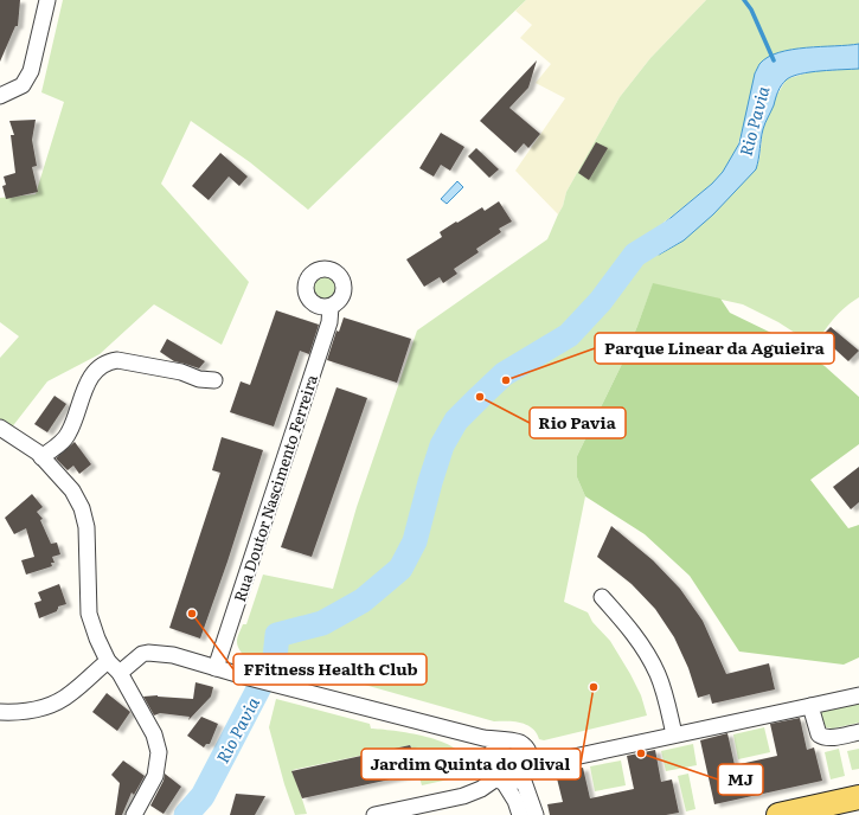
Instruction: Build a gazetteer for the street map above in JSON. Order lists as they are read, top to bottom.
{
  "streets": {
    "street": ["Rua Doutor Nascimento Ferreira"]
  },
  "water": ["Rio Pavia"],
  "places": [
    "Parque Linear da Aguieira",
    "Rio Pavia",
    "FFitness Health Club",
    "Jardim Quinta do Olival",
    "MJ"
  ]
}
